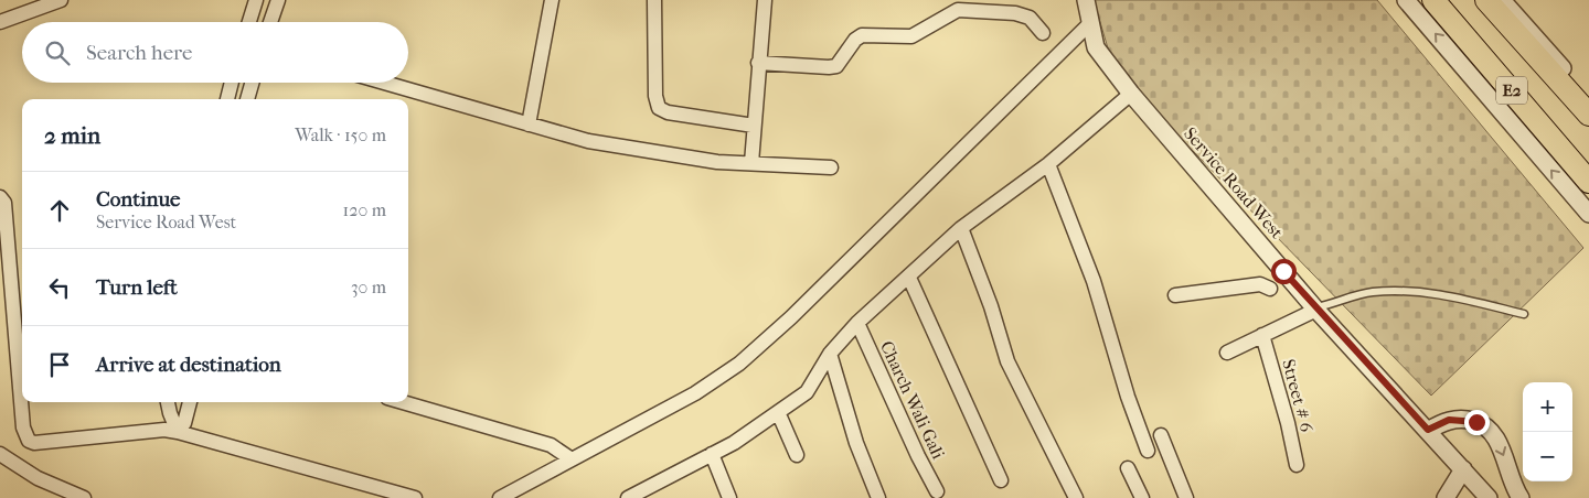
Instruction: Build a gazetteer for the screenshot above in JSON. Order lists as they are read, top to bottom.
{
  "streets": {
    "highway": ["E2"],
    "street": ["Service Road West", "Street # 6", "Charch Wali Gali"]
  },
  "page": {
    "search": "Search here",
    "heading": ["2 min", "Walk · 150 m"],
    "list": [
      ["Continue", "Service Road West", "120 m"],
      ["Turn left", "30 m"],
      "Arrive at destination"
    ],
    "map_buttons": ["+", "−"]
  }
}
